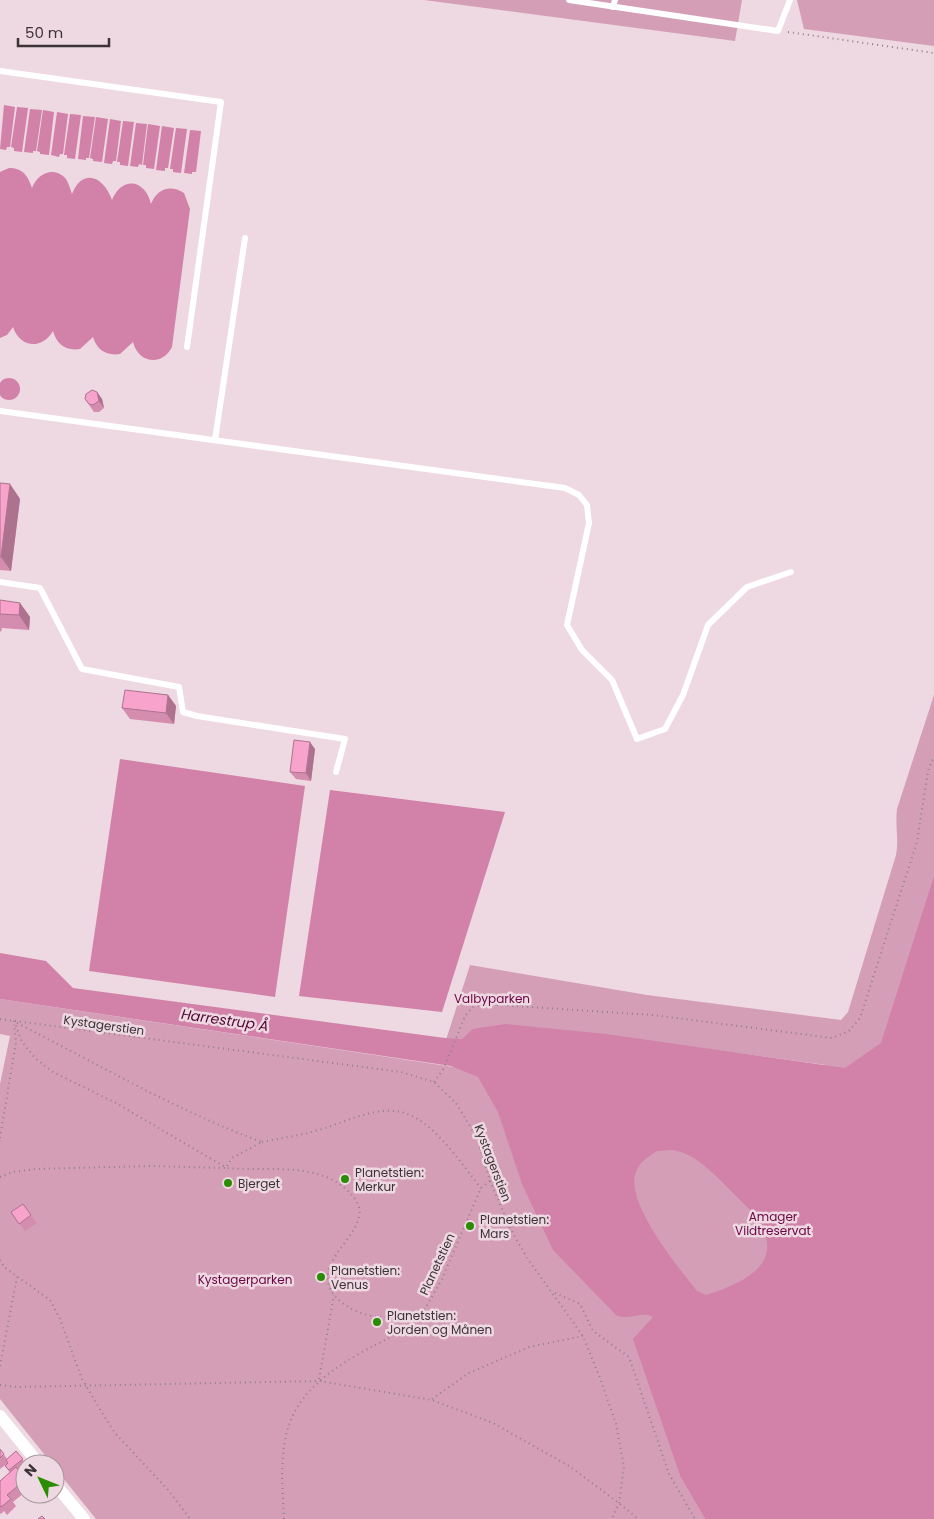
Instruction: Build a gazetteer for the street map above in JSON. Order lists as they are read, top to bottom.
{
  "streets": {
    "path": ["Kystagerstien", "Planetstien"]
  },
  "water": ["Harrestrup Å"],
  "parks": ["Valbyparken", "Amager Vildtreservat", "Kystagerparken"],
  "places": [
    "Planetstien: Merkur",
    "Bjerget",
    "Planetstien: Mars",
    "Planetstien: Venus",
    "Planetstien: Jorden og Månen"
  ],
  "scale_bar": "50 m",
  "north": "top left"
}
